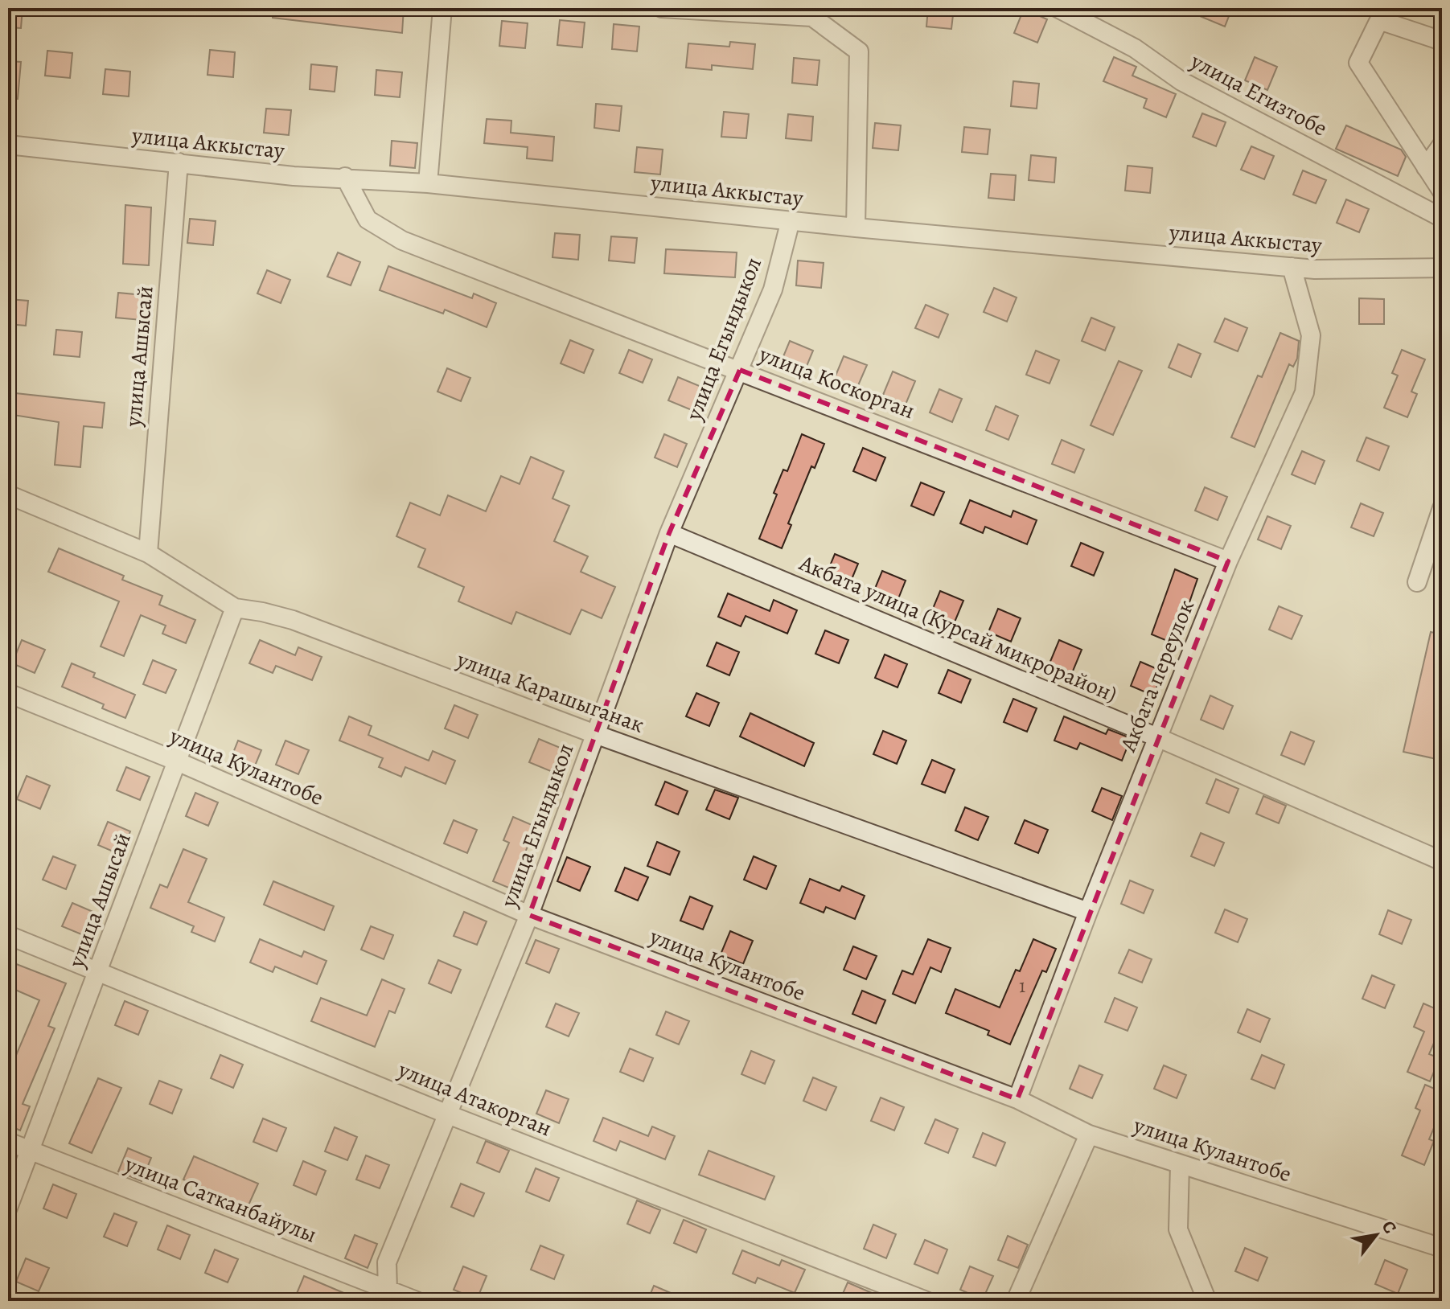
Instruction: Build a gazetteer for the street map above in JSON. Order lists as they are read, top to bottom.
{
  "streets": {
    "street": [
      "улица Егизтобе",
      "улица Аккыстау",
      "улица Егындыкол",
      "улица Ашысай",
      "улица Коскорган",
      "Акбата улица (Курсай микрорайон)",
      "Акбата переулок",
      "улица Карашыганак",
      "улица Кулантобе",
      "улица Атакорган",
      "улица Сатканбайулы"
    ]
  },
  "crossings": [
    ["улица Аккыстау", "улица Егындыкол"],
    ["улица Аккыстау", "улица Ашысай"],
    ["улица Аккыстау", "улица Коскорган"],
    ["улица Аккыстау", "Акбата переулок"],
    ["улица Егындыкол", "улица Коскорган"],
    ["улица Егындыкол", "Акбата улица (Курсай микрорайон)"],
    ["улица Егындыкол", "улица Карашыганак"],
    ["улица Егындыкол", "улица Кулантобе"],
    ["улица Егындыкол", "улица Атакорган"],
    ["улица Егындыкол", "улица Сатканбайулы"],
    ["улица Ашысай", "улица Карашыганак"],
    ["улица Ашысай", "улица Кулантобе"],
    ["улица Ашысай", "улица Атакорган"],
    ["улица Ашысай", "улица Сатканбайулы"],
    ["улица Коскорган", "Акбата переулок"],
    ["Акбата улица (Курсай микрорайон)", "Акбата переулок"],
    ["Акбата переулок", "улица Карашыганак"],
    ["Акбата переулок", "улица Кулантобе"]
  ],
  "house_numbers": ["1"],
  "north": "top right"
}
